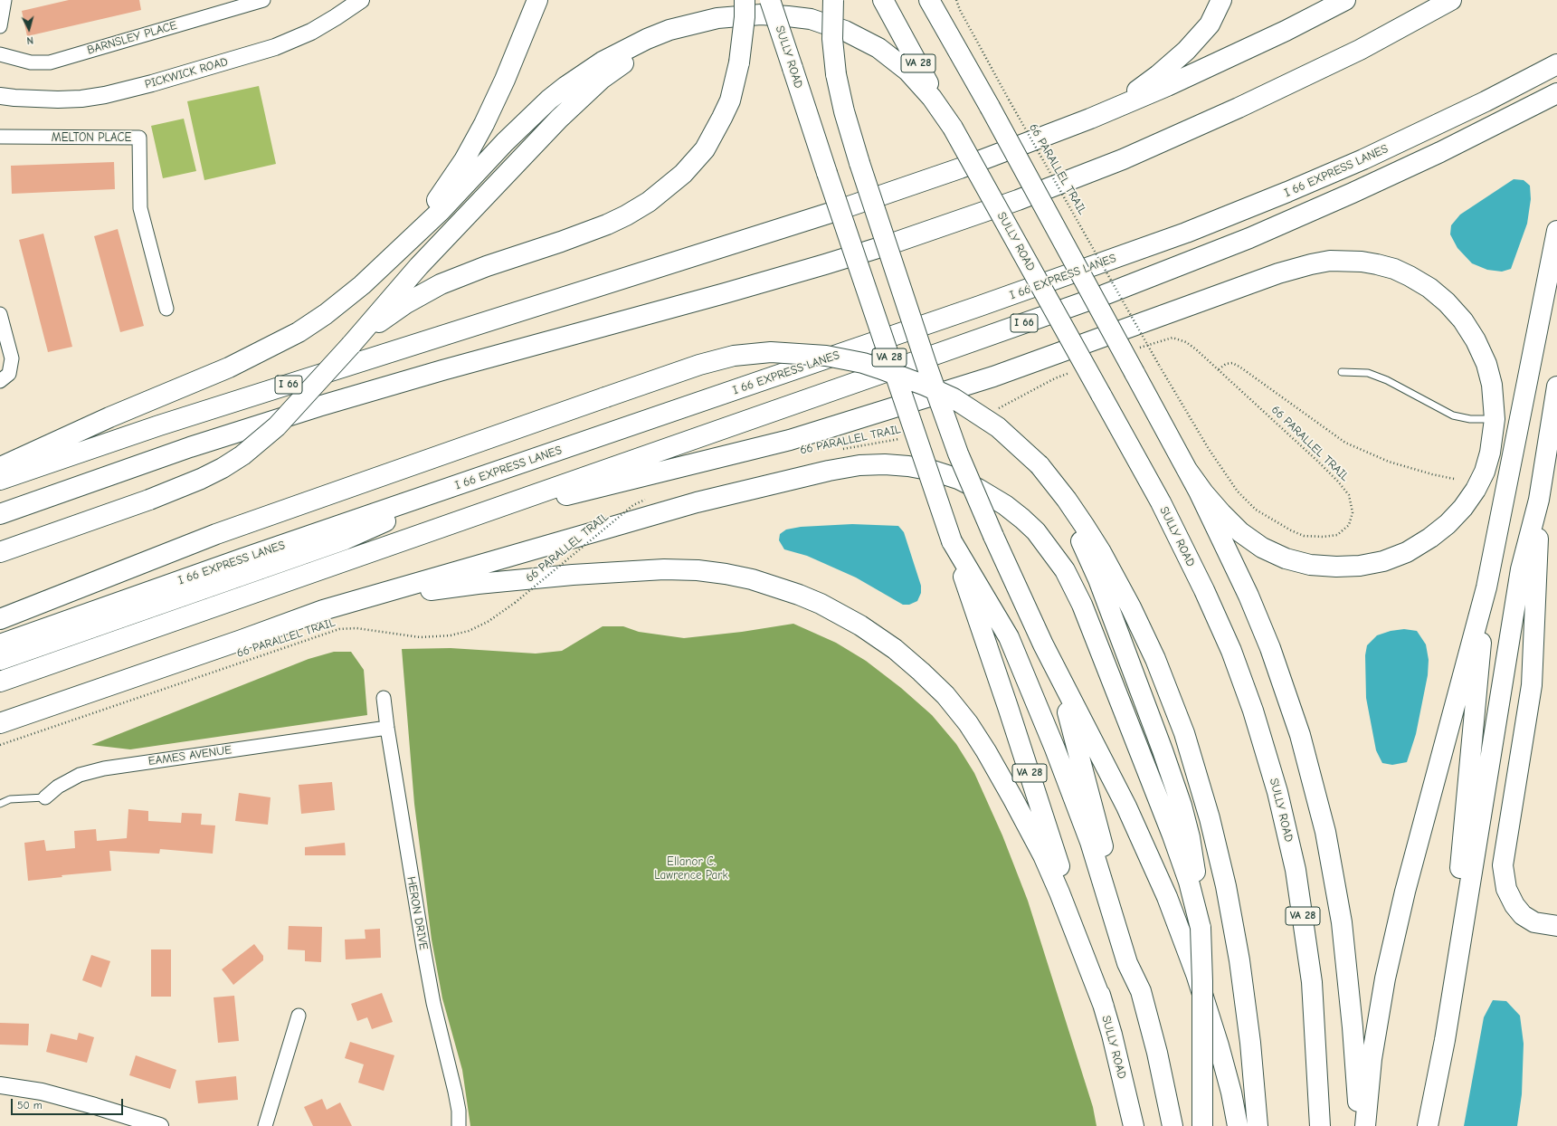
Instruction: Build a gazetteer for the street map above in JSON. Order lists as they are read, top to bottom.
{
  "streets": {
    "highway": [
      "SULLY ROAD",
      "VA 28",
      "I 66 EXPRESS LANES",
      "I 66"
    ],
    "street": [
      "BARNSLEY PLACE",
      "PICKWICK ROAD",
      "MELTON PLACE",
      "EAMES AVENUE",
      "HERON DRIVE"
    ],
    "path": ["66 PARALLEL TRAIL"]
  },
  "crossings": [
    ["EAMES AVENUE", "HERON DRIVE"]
  ],
  "parks": ["Ellanor C. Lawrence Park"],
  "scale_bar": "50 m",
  "north": "bottom"
}
